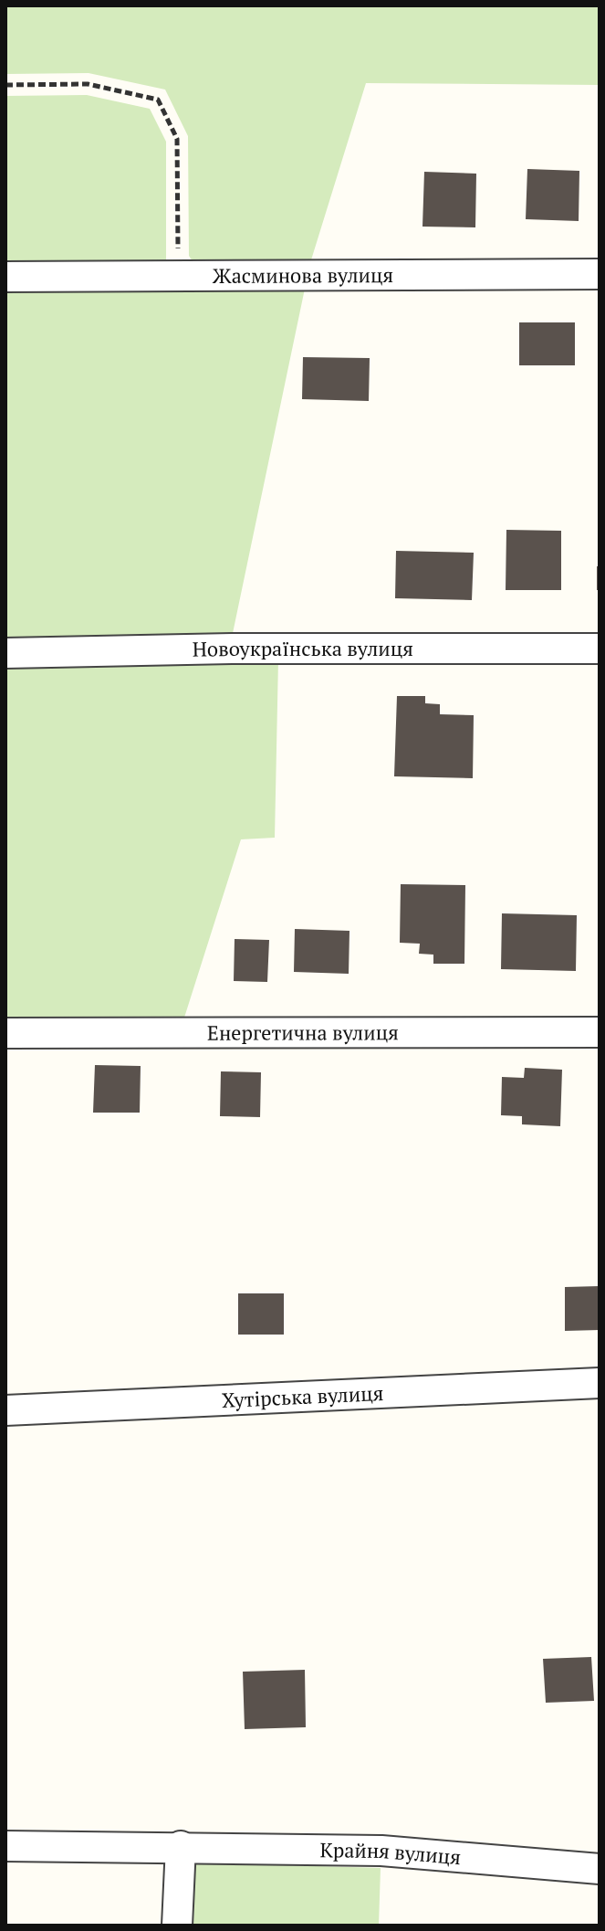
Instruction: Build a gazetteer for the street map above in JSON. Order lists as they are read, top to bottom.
{
  "streets": {
    "street": [
      "Жасминова вулиця",
      "Новоукраїнська вулиця",
      "Енергетична вулиця",
      "Хутірська вулиця",
      "Крайня вулиця"
    ]
  }
}
